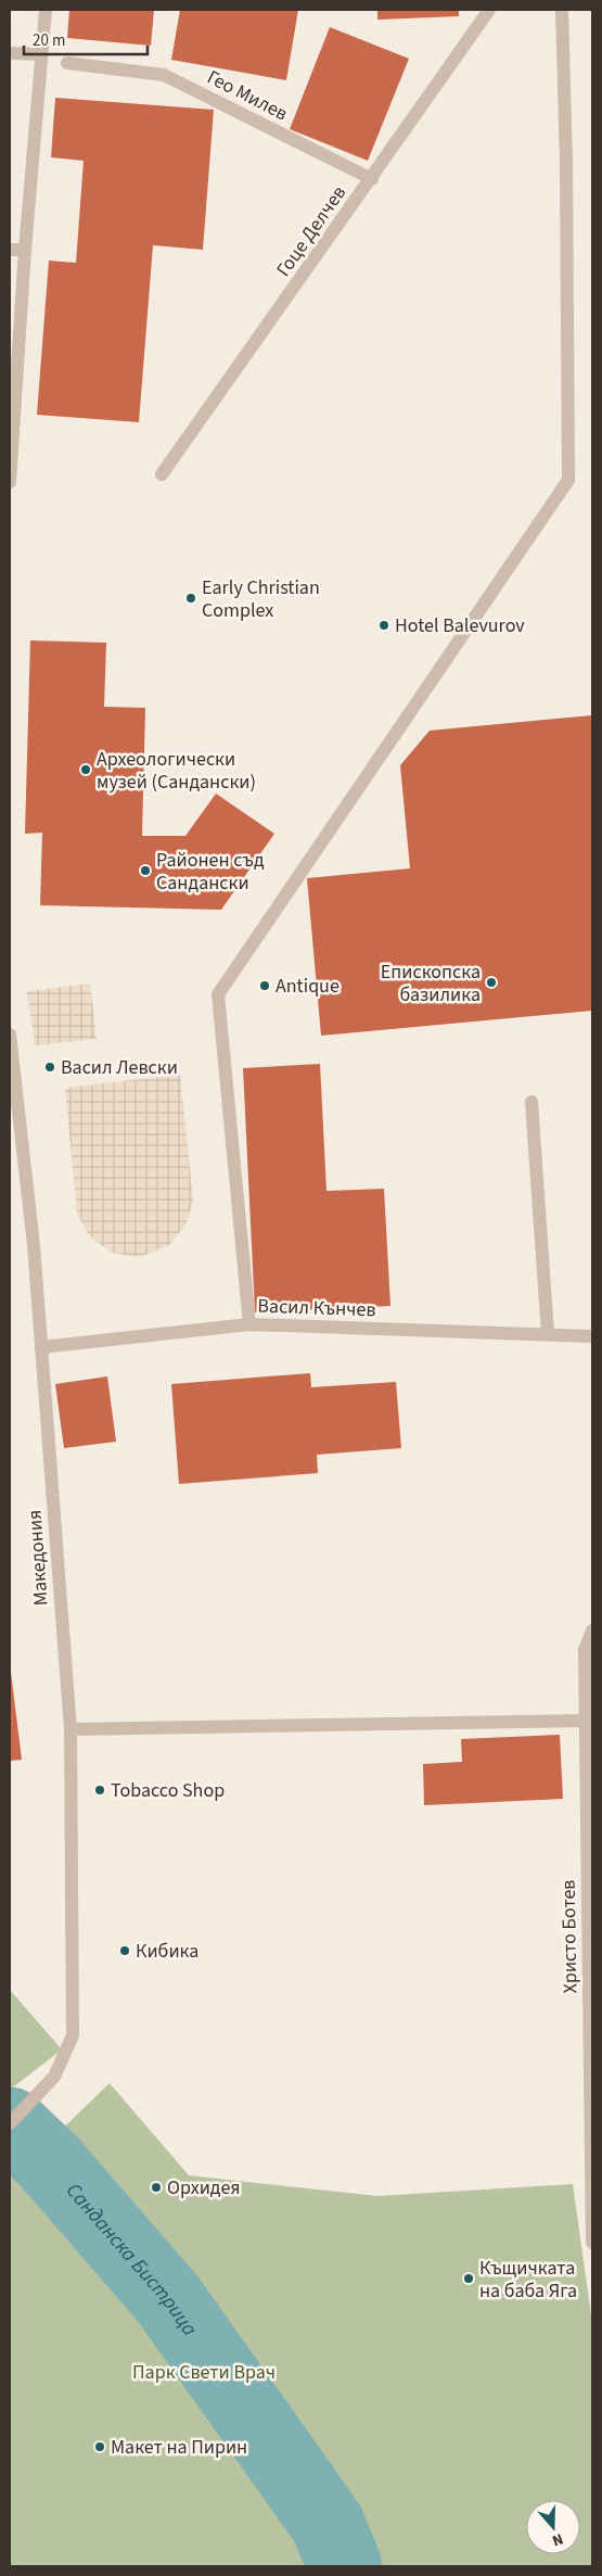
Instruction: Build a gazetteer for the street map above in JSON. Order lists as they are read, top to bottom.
{
  "streets": {
    "street": [
      "Гео Милев",
      "Гоце Делчев",
      "Васил Кънчев",
      "Македония",
      "Христо Ботев"
    ]
  },
  "crossings": [
    ["Гео Милев", "Гоце Делчев"],
    ["Васил Кънчев", "Македония"]
  ],
  "water": ["Санданска Бистрица"],
  "parks": ["Парк Свети Врач"],
  "places": [
    "Early Christian Complex",
    "Hotel Balevurov",
    "Археологически музей (Сандански)",
    "Районен съд Сандански",
    "Епископска базилика",
    "Antique",
    "Васил Левски",
    "Tobacco Shop",
    "Кибика",
    "Орхидея",
    "Къщичката на баба Яга",
    "Макет на Пирин"
  ],
  "scale_bar": "20 m",
  "north": "bottom"
}
